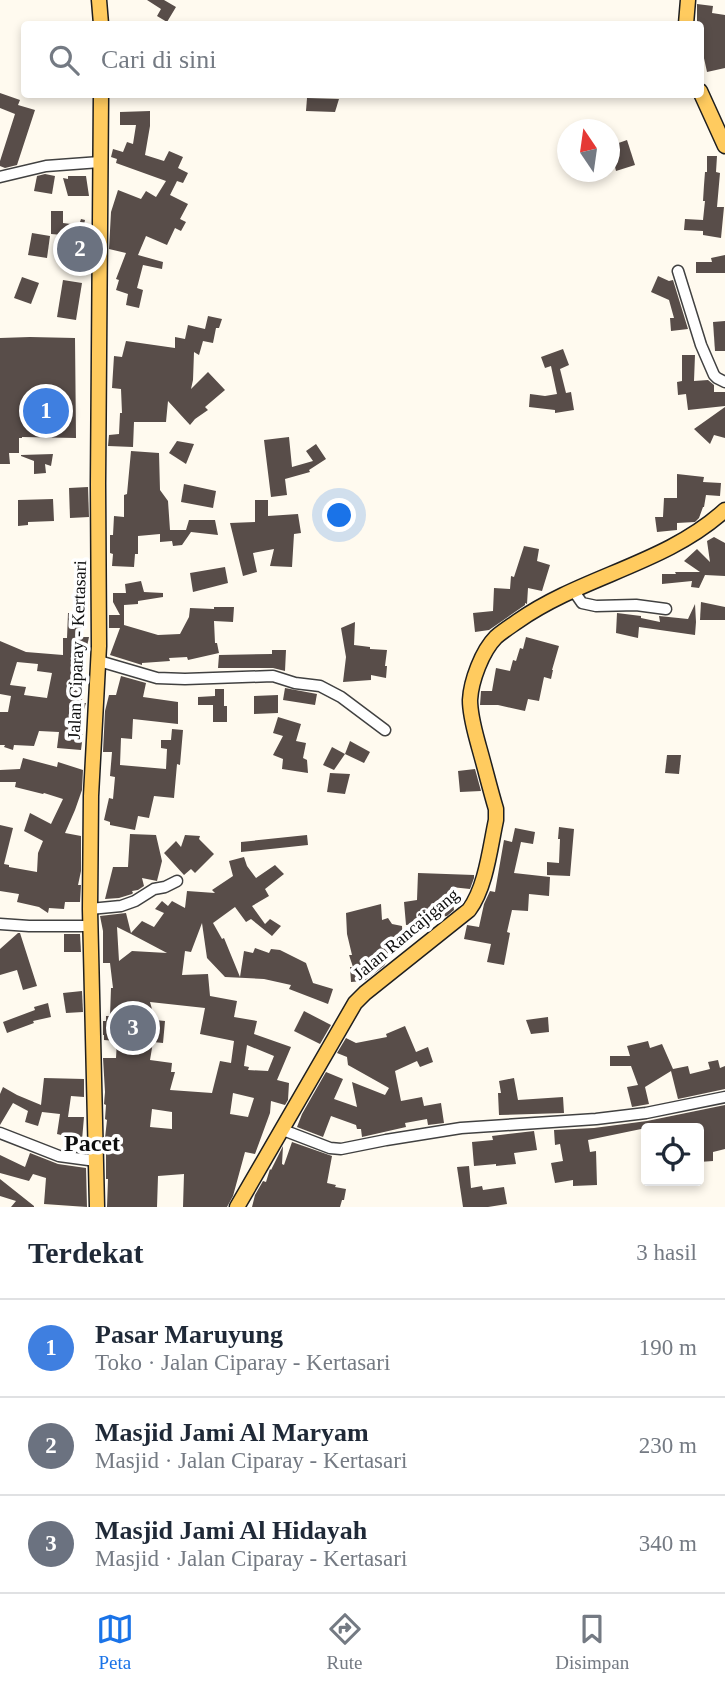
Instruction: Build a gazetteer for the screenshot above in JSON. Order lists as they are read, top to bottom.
{
  "streets": {
    "main road": ["Jalan Ciparay - Kertasari", "Jalan Rancajigang"]
  },
  "districts": ["Pacet"],
  "north": "top",
  "page": {
    "search": "Cari di sini",
    "pins": ["2", "1", "3"],
    "heading": ["Terdekat", "3 hasil"],
    "list": [
      {
        "mark": "1",
        "name": "Pasar Maruyung",
        "note": "Toko · Jalan Ciparay - Kertasari",
        "value": "190 m"
      },
      {
        "mark": "2",
        "name": "Masjid Jami Al Maryam",
        "note": "Masjid · Jalan Ciparay - Kertasari",
        "value": "230 m"
      },
      {
        "mark": "3",
        "name": "Masjid Jami Al Hidayah",
        "note": "Masjid · Jalan Ciparay - Kertasari",
        "value": "340 m"
      }
    ],
    "nav": ["Peta", "Rute", "Disimpan"]
  }
}
